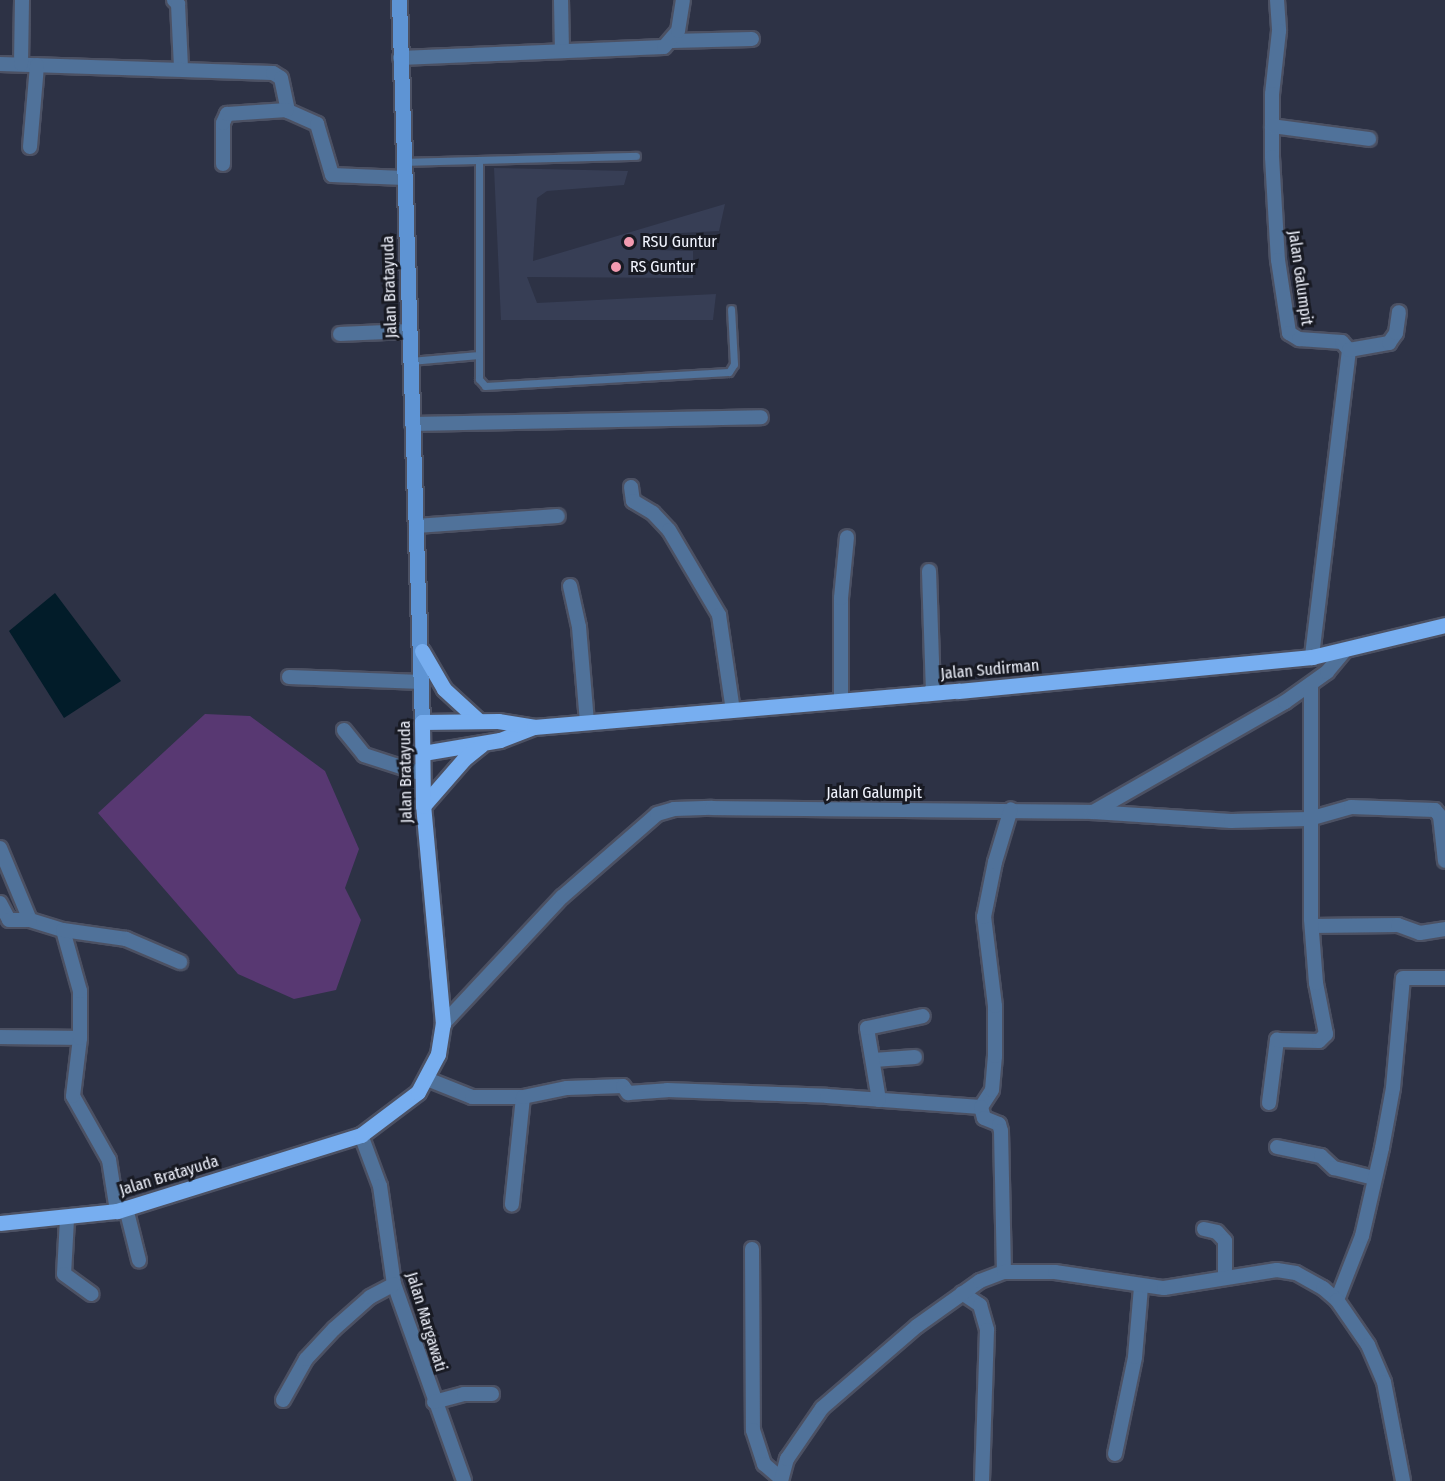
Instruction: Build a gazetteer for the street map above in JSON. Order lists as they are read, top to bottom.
{
  "streets": {
    "main road": ["Jalan Bratayuda", "Jalan Sudirman"],
    "street": ["Jalan Galumpit", "Jalan Margawati"]
  },
  "crossings": [
    ["Jalan Galumpit", "Jalan Bratayuda"],
    ["Jalan Bratayuda", "Jalan Margawati"]
  ],
  "places": ["RSU Guntur", "RS Guntur"]
}
